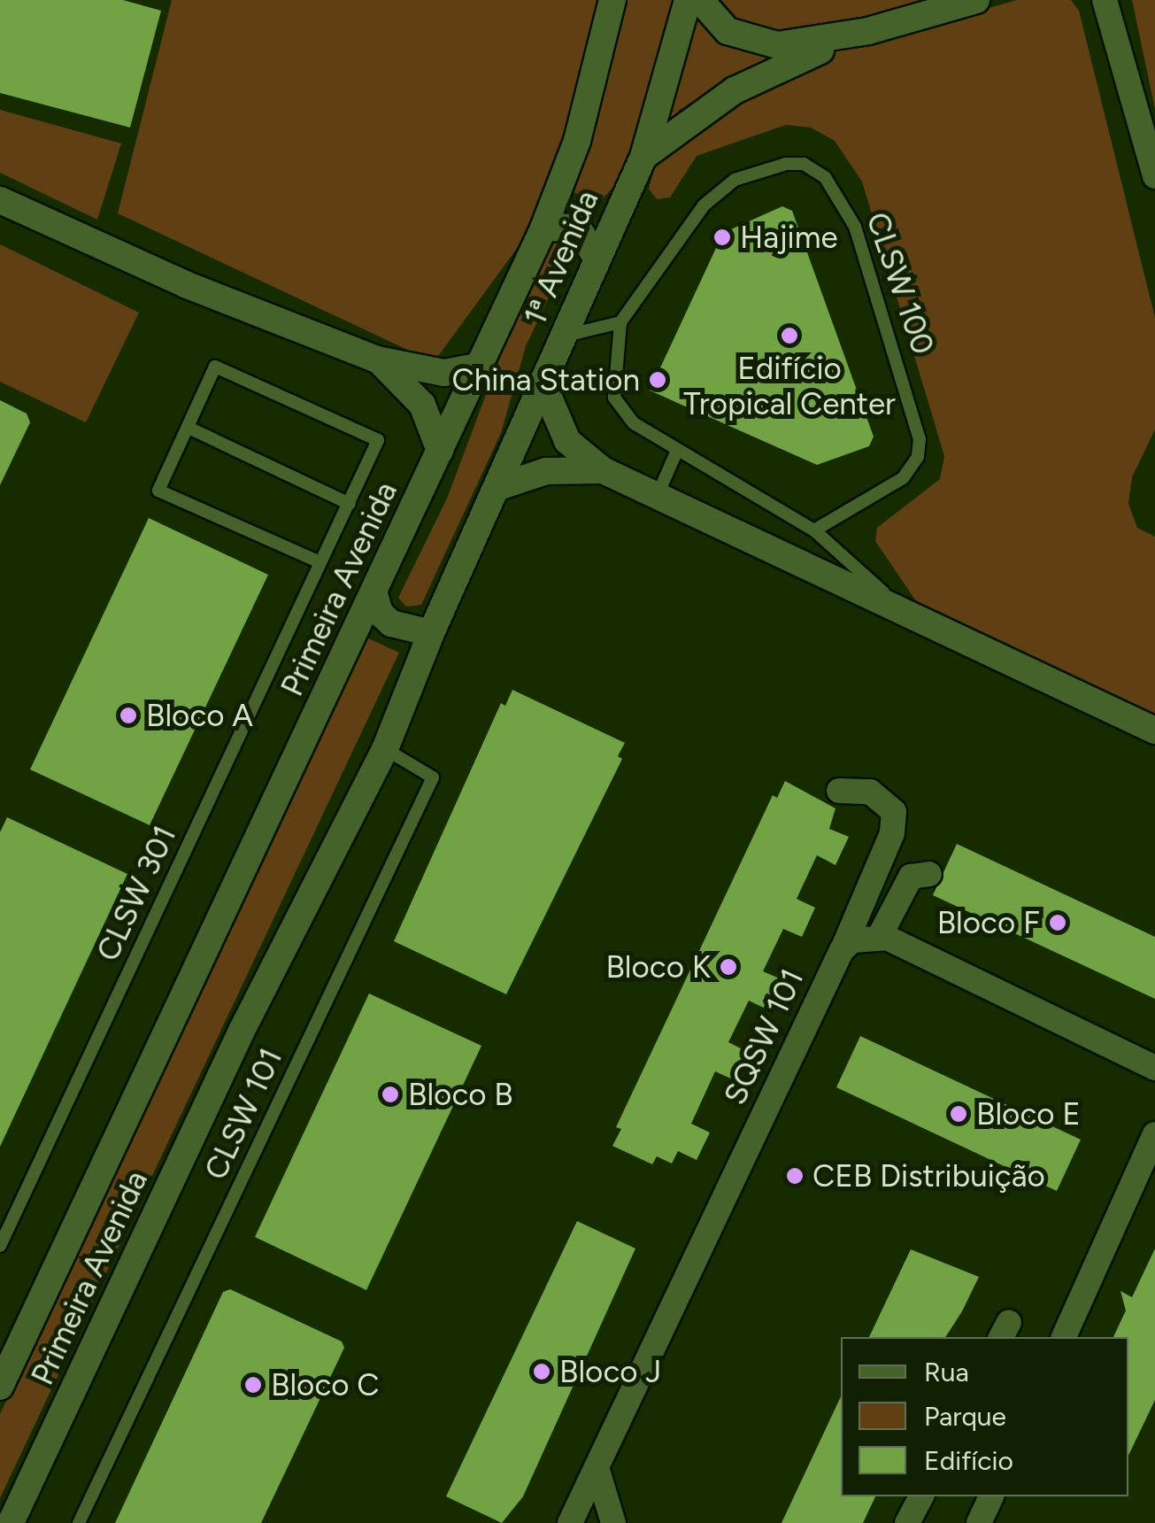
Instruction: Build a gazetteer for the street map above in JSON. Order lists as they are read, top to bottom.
{
  "streets": {
    "main road": ["1ª Avenida", "Primeira Avenida"],
    "street": ["SQSW 101"],
    "lane": ["CLSW 100", "CLSW 301", "CLSW 101"]
  },
  "crossings": [
    ["1ª Avenida", "Primeira Avenida"],
    ["Primeira Avenida", "CLSW 101"]
  ],
  "places": [
    "Hajime",
    "Edifício Tropical Center",
    "China Station",
    "Bloco A",
    "Bloco F",
    "Bloco K",
    "Bloco B",
    "Bloco E",
    "CEB Distribuição",
    "Bloco J",
    "Bloco C"
  ],
  "legend": ["Rua", "Parque", "Edifício"]
}
